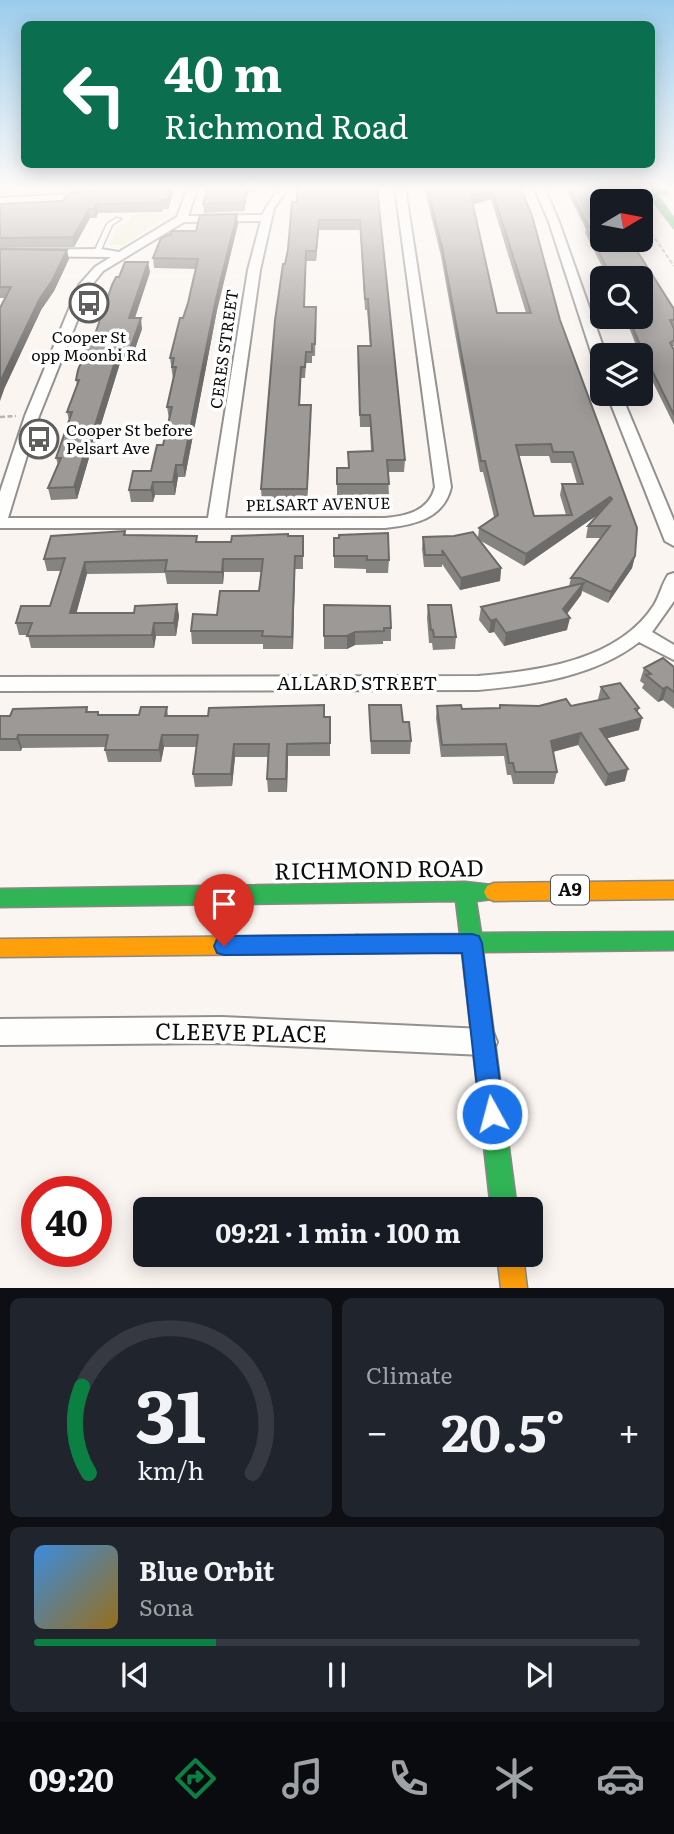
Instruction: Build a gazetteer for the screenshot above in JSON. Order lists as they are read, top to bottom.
{
  "streets": {
    "main road": ["RICHMOND ROAD", "A9"],
    "street": [
      "CERES STREET",
      "PELSART AVENUE",
      "ALLARD STREET",
      "CLEEVE PLACE"
    ]
  },
  "crossings": [
    ["CERES STREET", "PELSART AVENUE"]
  ],
  "places": {
    "bus stop": ["Cooper St opp Moonbi Rd", "Cooper St before Pelsart Ave"]
  },
  "north": "right",
  "page": {
    "turn": ["40 m", "Richmond Road"],
    "limit": "40",
    "trip": "09:21 · 1 min · 100 m",
    "tile": "Climate",
    "heat": ["−", "20.5°", "+"],
    "song": ["Blue Orbit", "Sona"],
    "tabs": "09:20",
    "gauge": ["31", "km/h"]
  }
}
